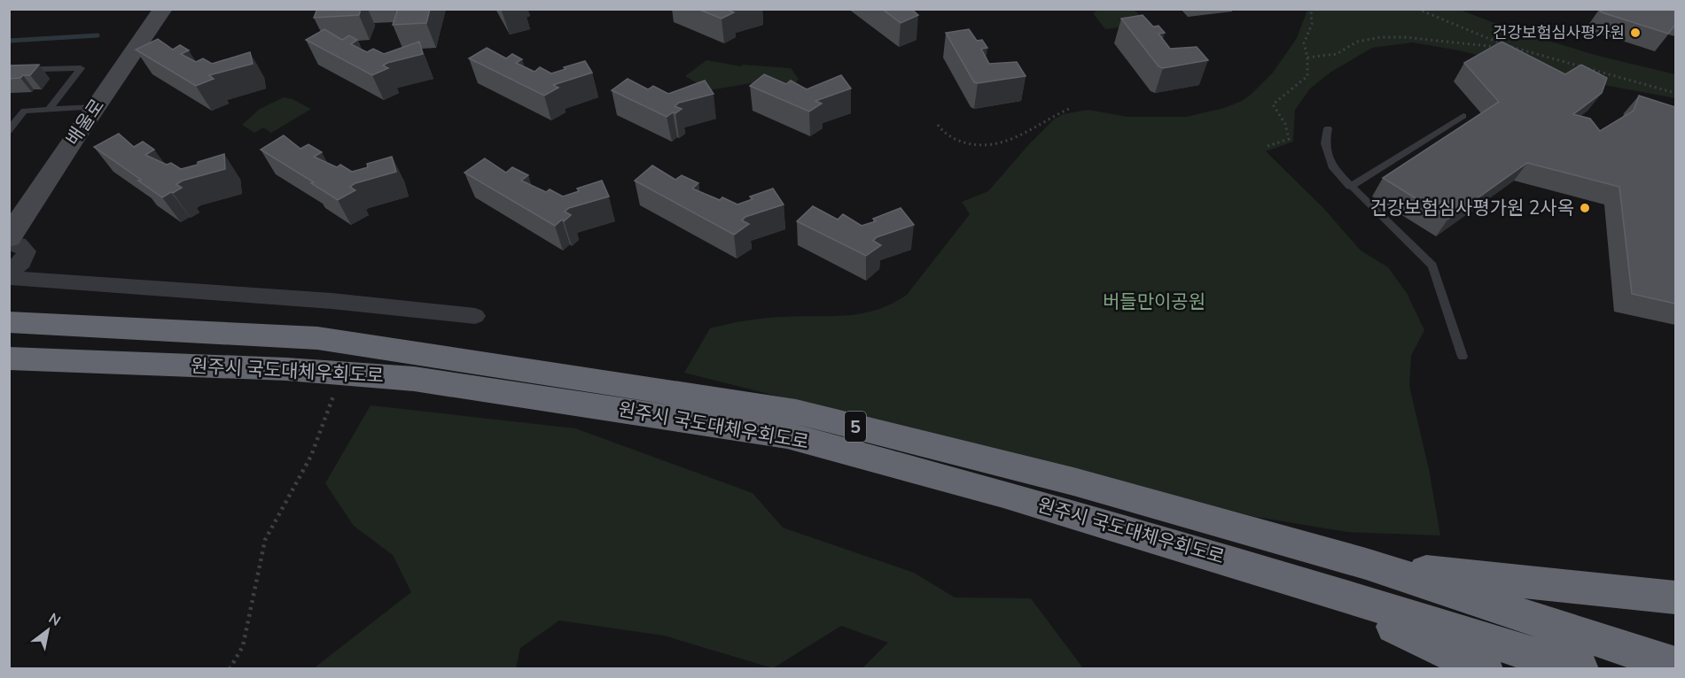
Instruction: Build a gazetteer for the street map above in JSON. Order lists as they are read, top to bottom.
{
  "streets": {
    "highway": ["원주시 국도대체우회도로", "5"],
    "street": ["배울로"]
  },
  "parks": ["버들만이공원"],
  "places": ["건강보험심사평가원", "건강보험심사평가원 2사옥"],
  "north": "top right"
}
